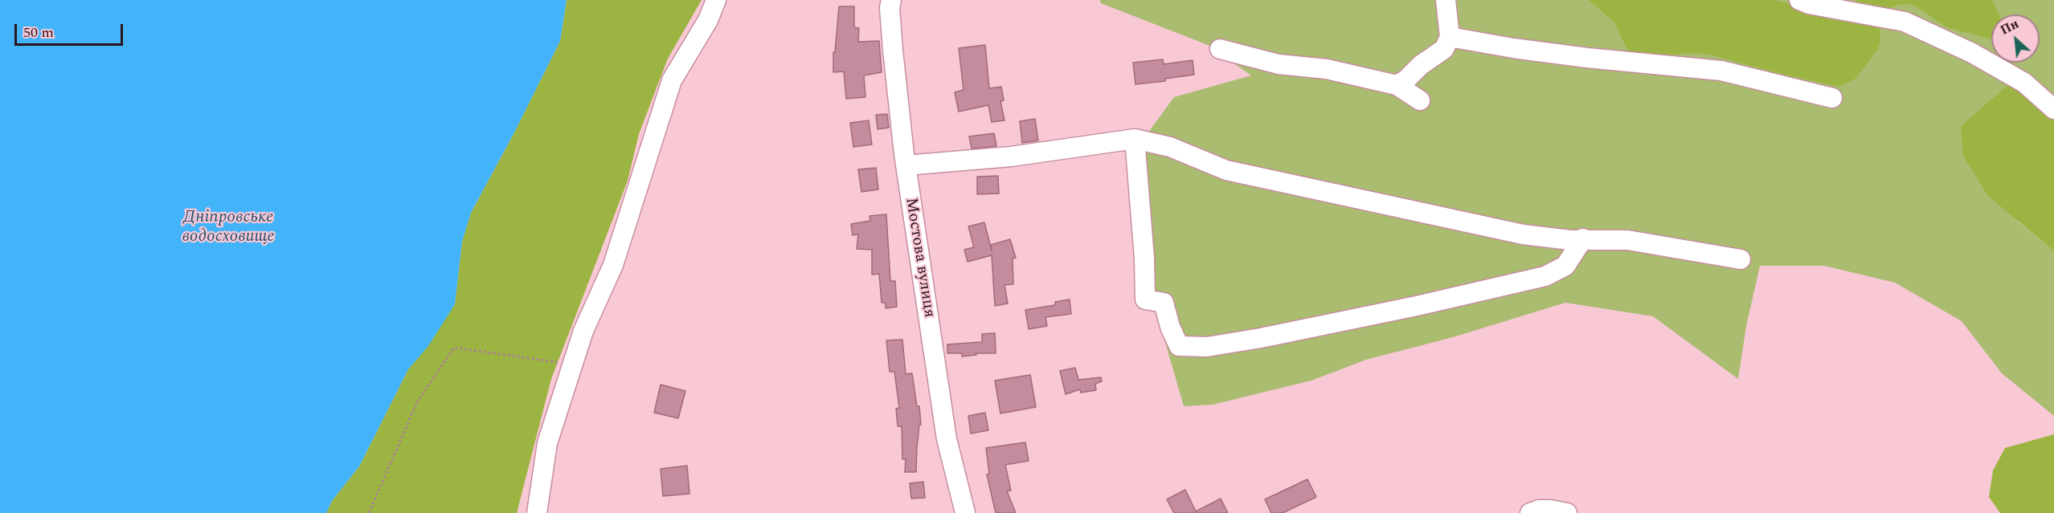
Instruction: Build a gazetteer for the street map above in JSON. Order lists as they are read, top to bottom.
{
  "streets": {
    "street": ["Мостова вулиця"]
  },
  "water": ["Дніпровське водосховище"],
  "scale_bar": "50 m",
  "north": "top left"
}
